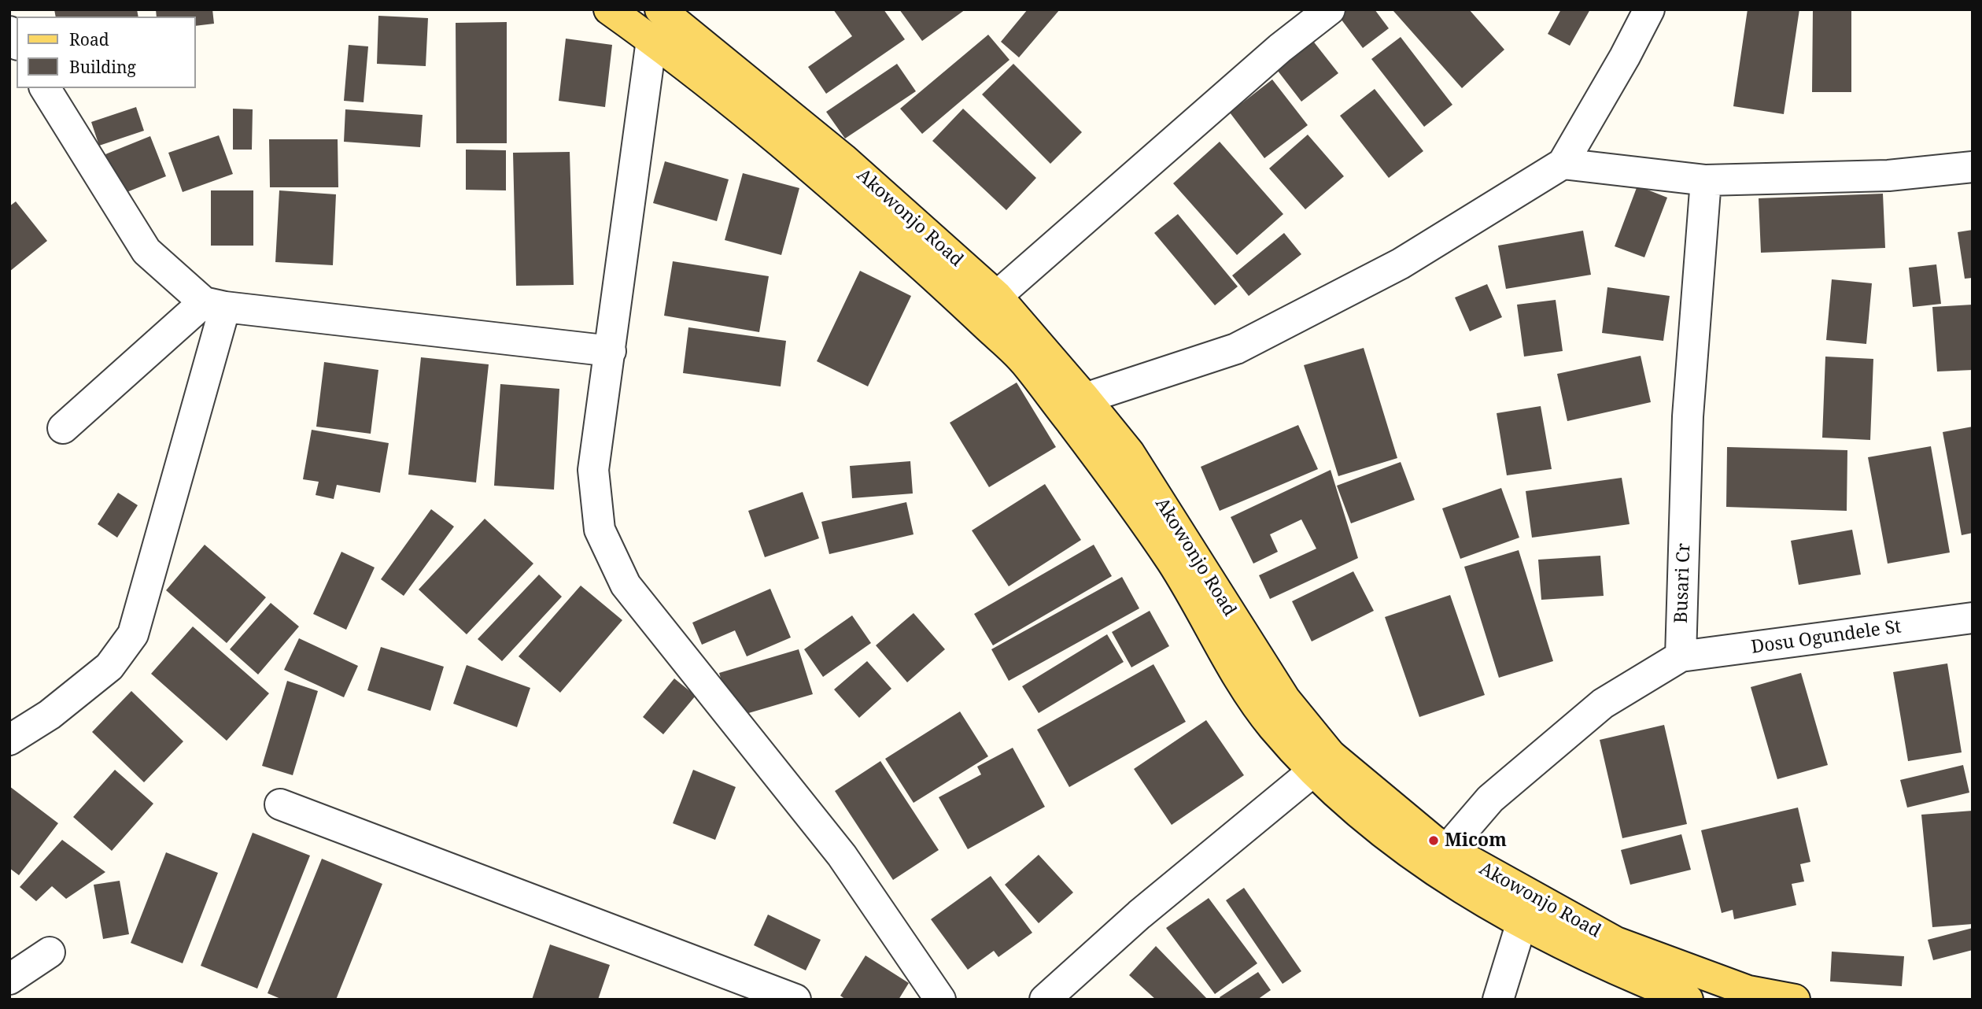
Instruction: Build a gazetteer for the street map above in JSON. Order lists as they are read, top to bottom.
{
  "streets": {
    "main road": ["Akowonjo Road"],
    "street": ["Busari Cr", "Dosu Ogundele St"]
  },
  "crossings": [
    ["Busari Cr", "Dosu Ogundele St"]
  ],
  "places": ["Micom"],
  "legend": ["Road", "Building"]
}
